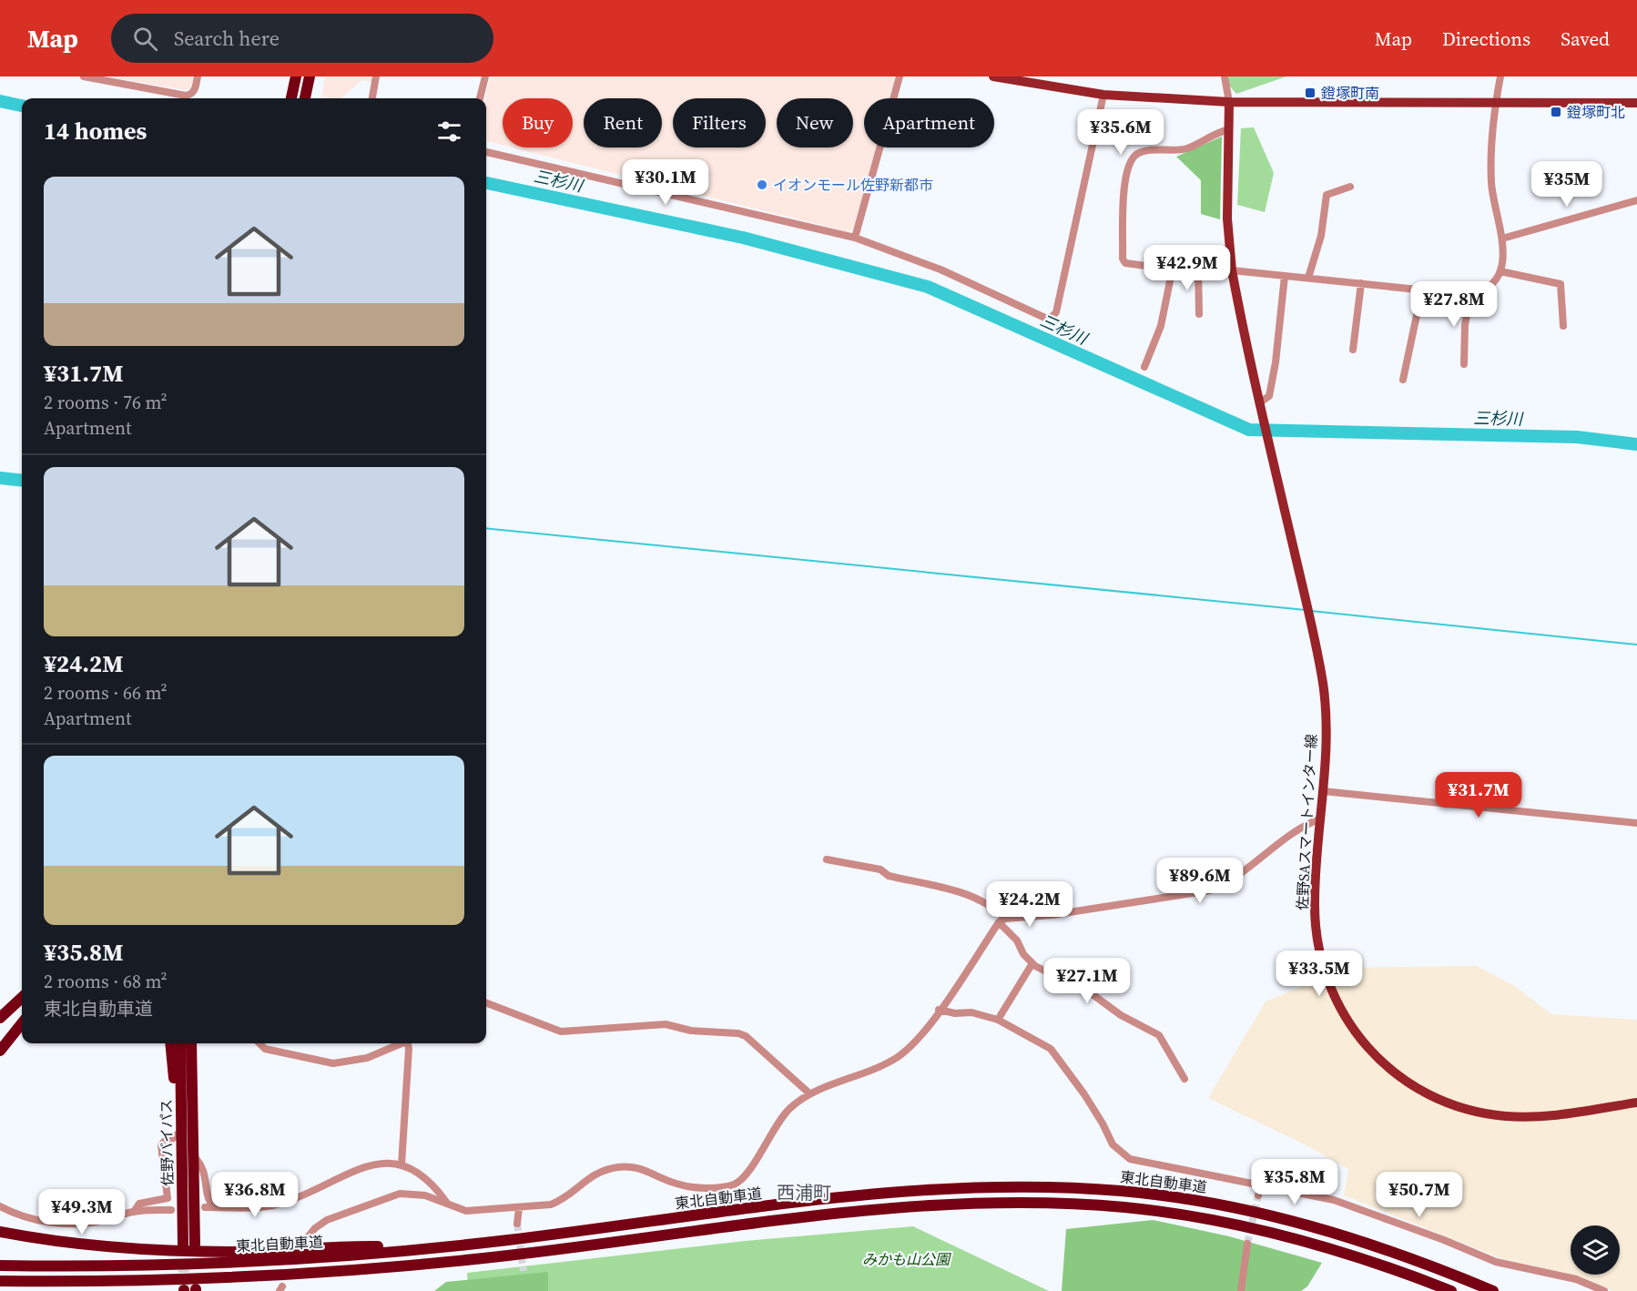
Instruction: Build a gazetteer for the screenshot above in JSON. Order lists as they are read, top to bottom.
{
  "streets": {
    "highway": ["佐野バイパス", "東北自動車道"],
    "main road": ["佐野SAスマートインター線"]
  },
  "districts": ["西浦町"],
  "water": ["三杉川"],
  "parks": ["みかも山公園"],
  "places": {
    "transit": ["鐙塚町南", "鐙塚町北"],
    "other": ["イオンモール佐野新都市"]
  },
  "page": {
    "header": "Map",
    "search": "Search here",
    "nav": ["Map", "Directions", "Saved"],
    "chip": [
      "Buy",
      "Rent",
      "Filters",
      "New",
      "Apartment"
    ],
    "heading": "14 homes",
    "price": [
      "¥35.6M",
      "¥30.1M",
      "¥35M",
      "¥42.9M",
      "¥27.8M",
      "¥31.7M",
      "¥89.6M",
      "¥24.2M",
      "¥33.5M",
      "¥27.1M",
      "¥35.8M",
      "¥36.8M",
      "¥50.7M",
      "¥49.3M"
    ],
    "list": [
      {
        "name": "¥31.7M",
        "note": "2 rooms · 76 m² · Apartment"
      },
      {
        "name": "¥24.2M",
        "note": "2 rooms · 66 m² · Apartment"
      },
      {
        "name": "¥35.8M",
        "note": "2 rooms · 68 m² · 東北自動車道"
      }
    ]
  }
}
